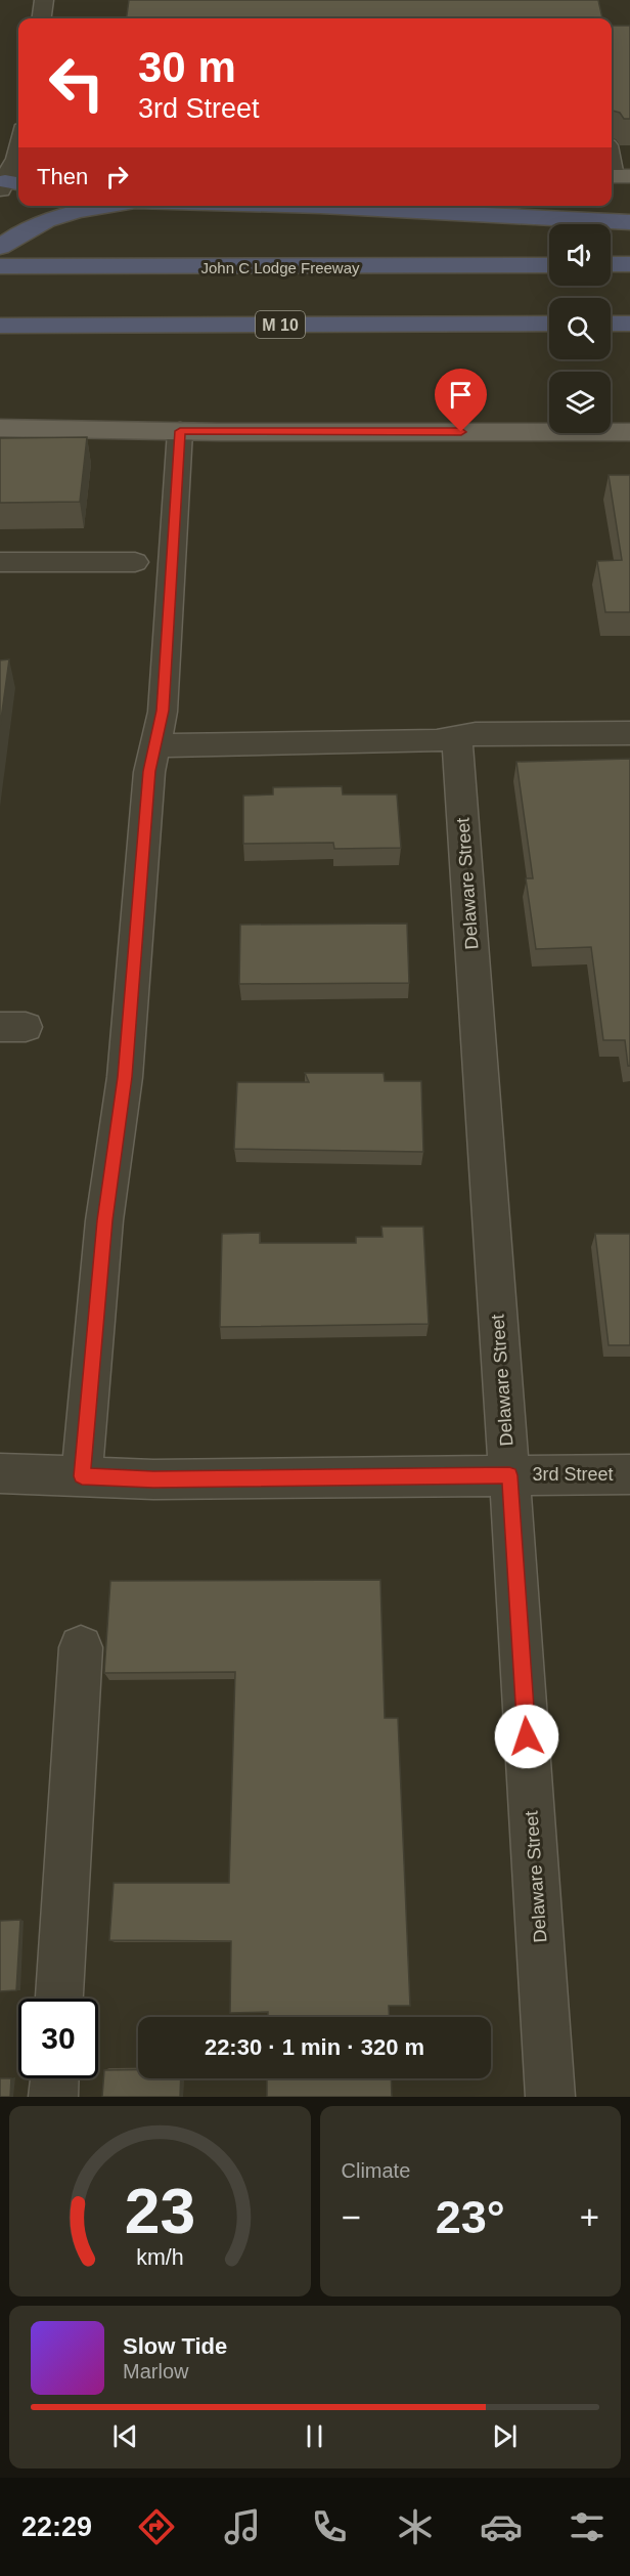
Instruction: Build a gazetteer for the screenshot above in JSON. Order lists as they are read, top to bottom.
{
  "streets": {
    "highway": ["John C Lodge Freeway", "M 10"],
    "street": ["Delaware Street", "3rd Street"]
  },
  "crossings": [
    ["Delaware Street", "3rd Street"]
  ],
  "page": {
    "turn": ["30 m", "3rd Street"],
    "then": "Then",
    "limit": "30",
    "trip": "22:30 · 1 min · 320 m",
    "tile": "Climate",
    "heat": ["−", "23°", "+"],
    "song": ["Slow Tide", "Marlow"],
    "tabs": "22:29",
    "gauge": ["23", "km/h"]
  }
}
